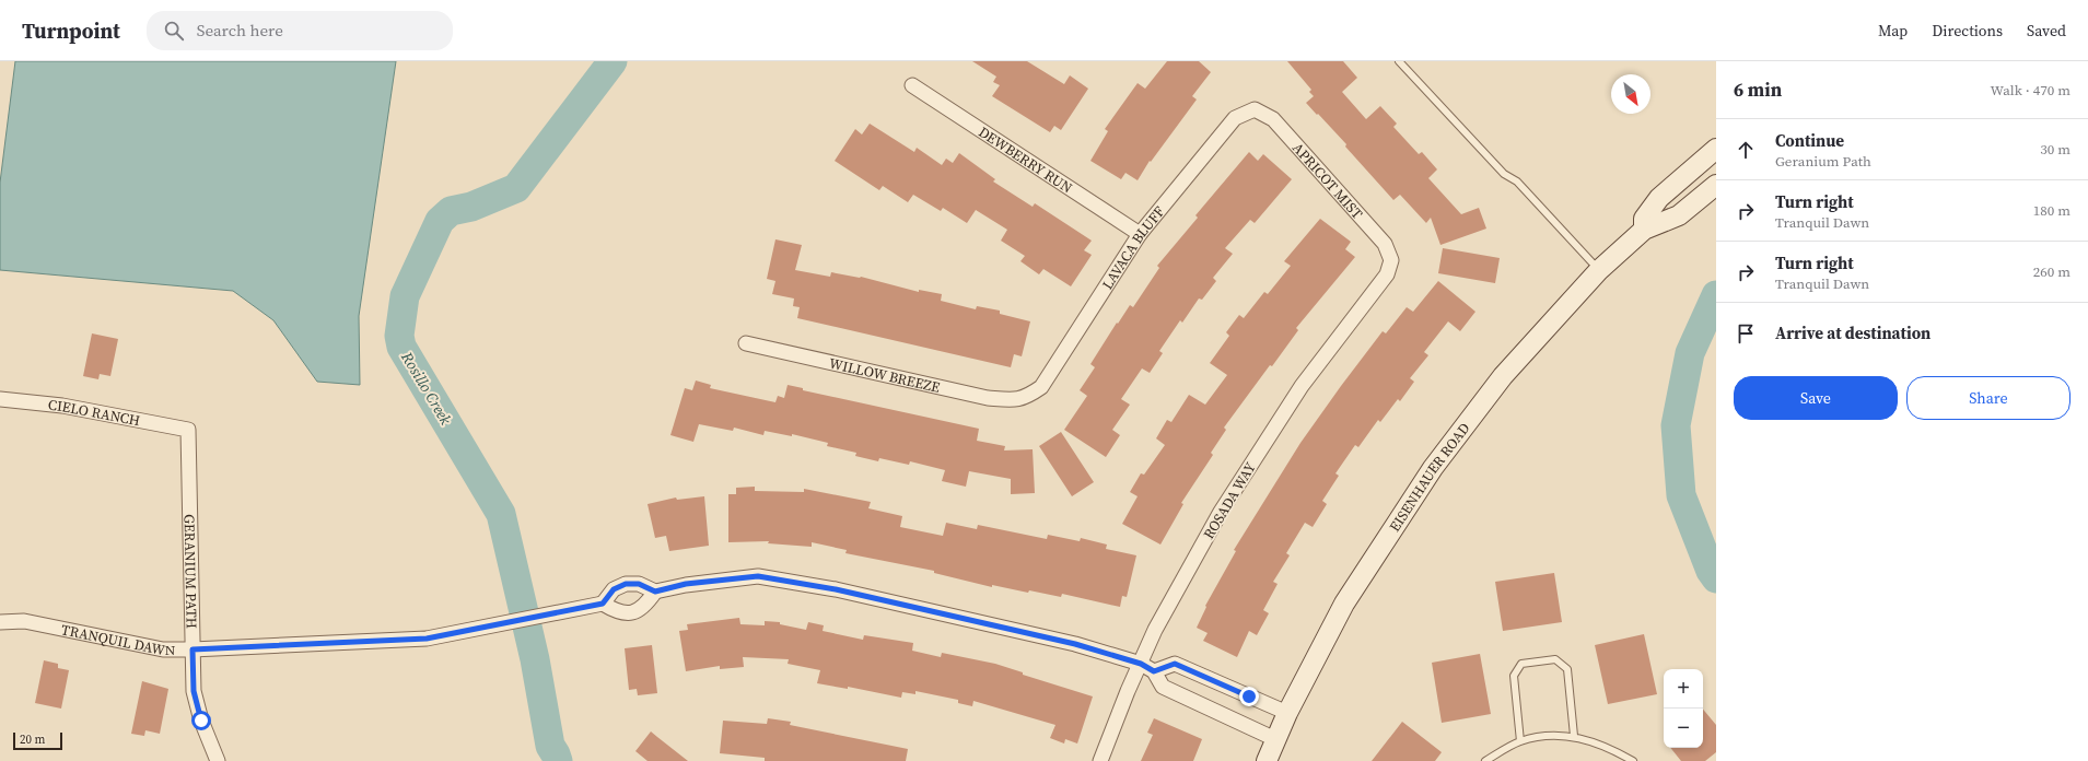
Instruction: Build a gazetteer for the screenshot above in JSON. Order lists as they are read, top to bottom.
{
  "streets": {
    "main road": ["EISENHAUER ROAD"],
    "street": [
      "DEWBERRY RUN",
      "APRICOT MIST",
      "LAVACA BLUFF",
      "WILLOW BREEZE",
      "CIELO RANCH",
      "ROSADA WAY",
      "GERANIUM PATH",
      "TRANQUIL DAWN"
    ]
  },
  "crossings": [
    ["DEWBERRY RUN", "LAVACA BLUFF"],
    ["APRICOT MIST", "LAVACA BLUFF"],
    ["APRICOT MIST", "ROSADA WAY"],
    ["LAVACA BLUFF", "WILLOW BREEZE"],
    ["CIELO RANCH", "GERANIUM PATH"],
    ["GERANIUM PATH", "TRANQUIL DAWN"]
  ],
  "water": ["Rosillo Creek"],
  "scale_bar": "20 m",
  "north": "bottom right",
  "page": {
    "header": "Turnpoint",
    "search": "Search here",
    "nav": ["Map", "Directions", "Saved"],
    "heading": ["6 min", "Walk · 470 m"],
    "list": [
      ["Continue", "Geranium Path", "30 m"],
      ["Turn right", "Tranquil Dawn", "180 m"],
      ["Turn right", "Tranquil Dawn", "260 m"],
      "Arrive at destination"
    ],
    "buttons": ["Save", "Share"],
    "map_buttons": ["+", "−"],
    "scale": "20 m"
  }
}
